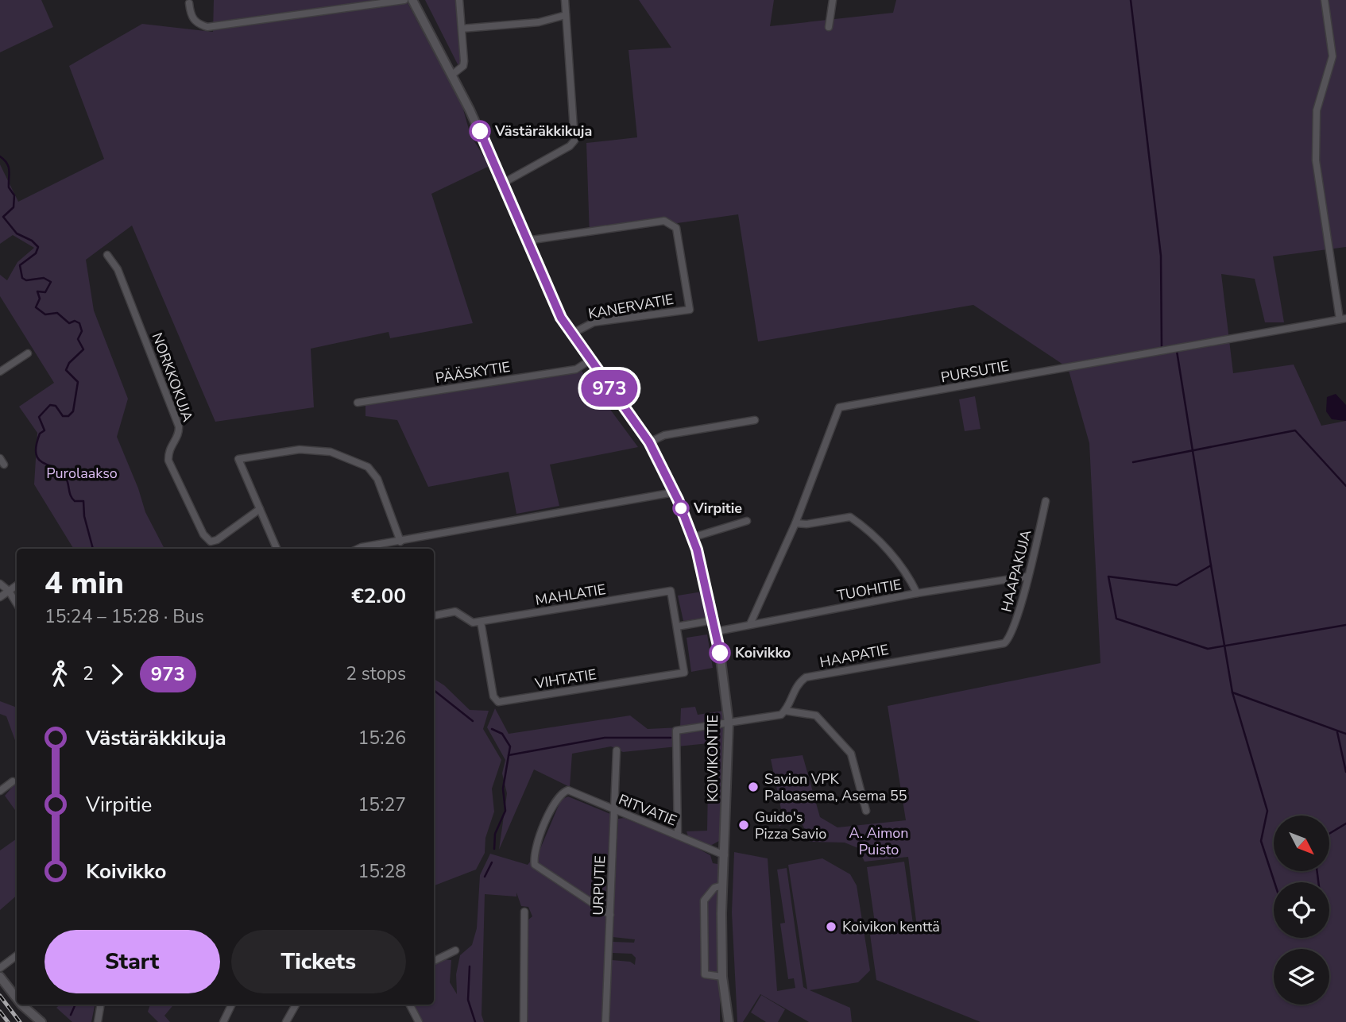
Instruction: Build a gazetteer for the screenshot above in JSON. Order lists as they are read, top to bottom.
{
  "streets": {
    "main road": ["KOIVIKONTIE"],
    "street": [
      "KANERVATIE",
      "PURSUTIE",
      "PÄÄSKYTIE",
      "NORKKOKUJA",
      "HAAPAKUJA",
      "TUOHITIE",
      "MAHLATIE",
      "HAAPATIE",
      "VIHTATIE",
      "RITVATIE",
      "URPUTIE"
    ]
  },
  "crossings": [
    ["KANERVATIE", "KOIVIKONTIE"],
    ["PURSUTIE", "TUOHITIE"],
    ["PÄÄSKYTIE", "KOIVIKONTIE"],
    ["HAAPAKUJA", "TUOHITIE"],
    ["HAAPAKUJA", "HAAPATIE"],
    ["TUOHITIE", "KOIVIKONTIE"],
    ["MAHLATIE", "VIHTATIE"],
    ["KOIVIKONTIE", "RITVATIE"],
    ["RITVATIE", "URPUTIE"]
  ],
  "parks": ["Purolaakso", "A. Aimon Puisto"],
  "places": [
    "Västäräkkikuja",
    "Virpitie",
    "Koivikko",
    "Savion VPK Paloasema, Asema 55",
    "Guido's Pizza Savio",
    "Koivikon kenttä"
  ],
  "lines": ["bus line 973"],
  "north": "bottom right",
  "page": {
    "on_map": "973",
    "heading": ["4 min", "15:24 – 15:28 · Bus", "€2.00"],
    "legs": ["2", "973", "2 stops"],
    "list": [
      {
        "name": "Västäräkkikuja",
        "value": "15:26"
      },
      {
        "name": "Virpitie",
        "value": "15:27"
      },
      {
        "name": "Koivikko",
        "value": "15:28"
      }
    ],
    "buttons": ["Start", "Tickets"]
  }
}
